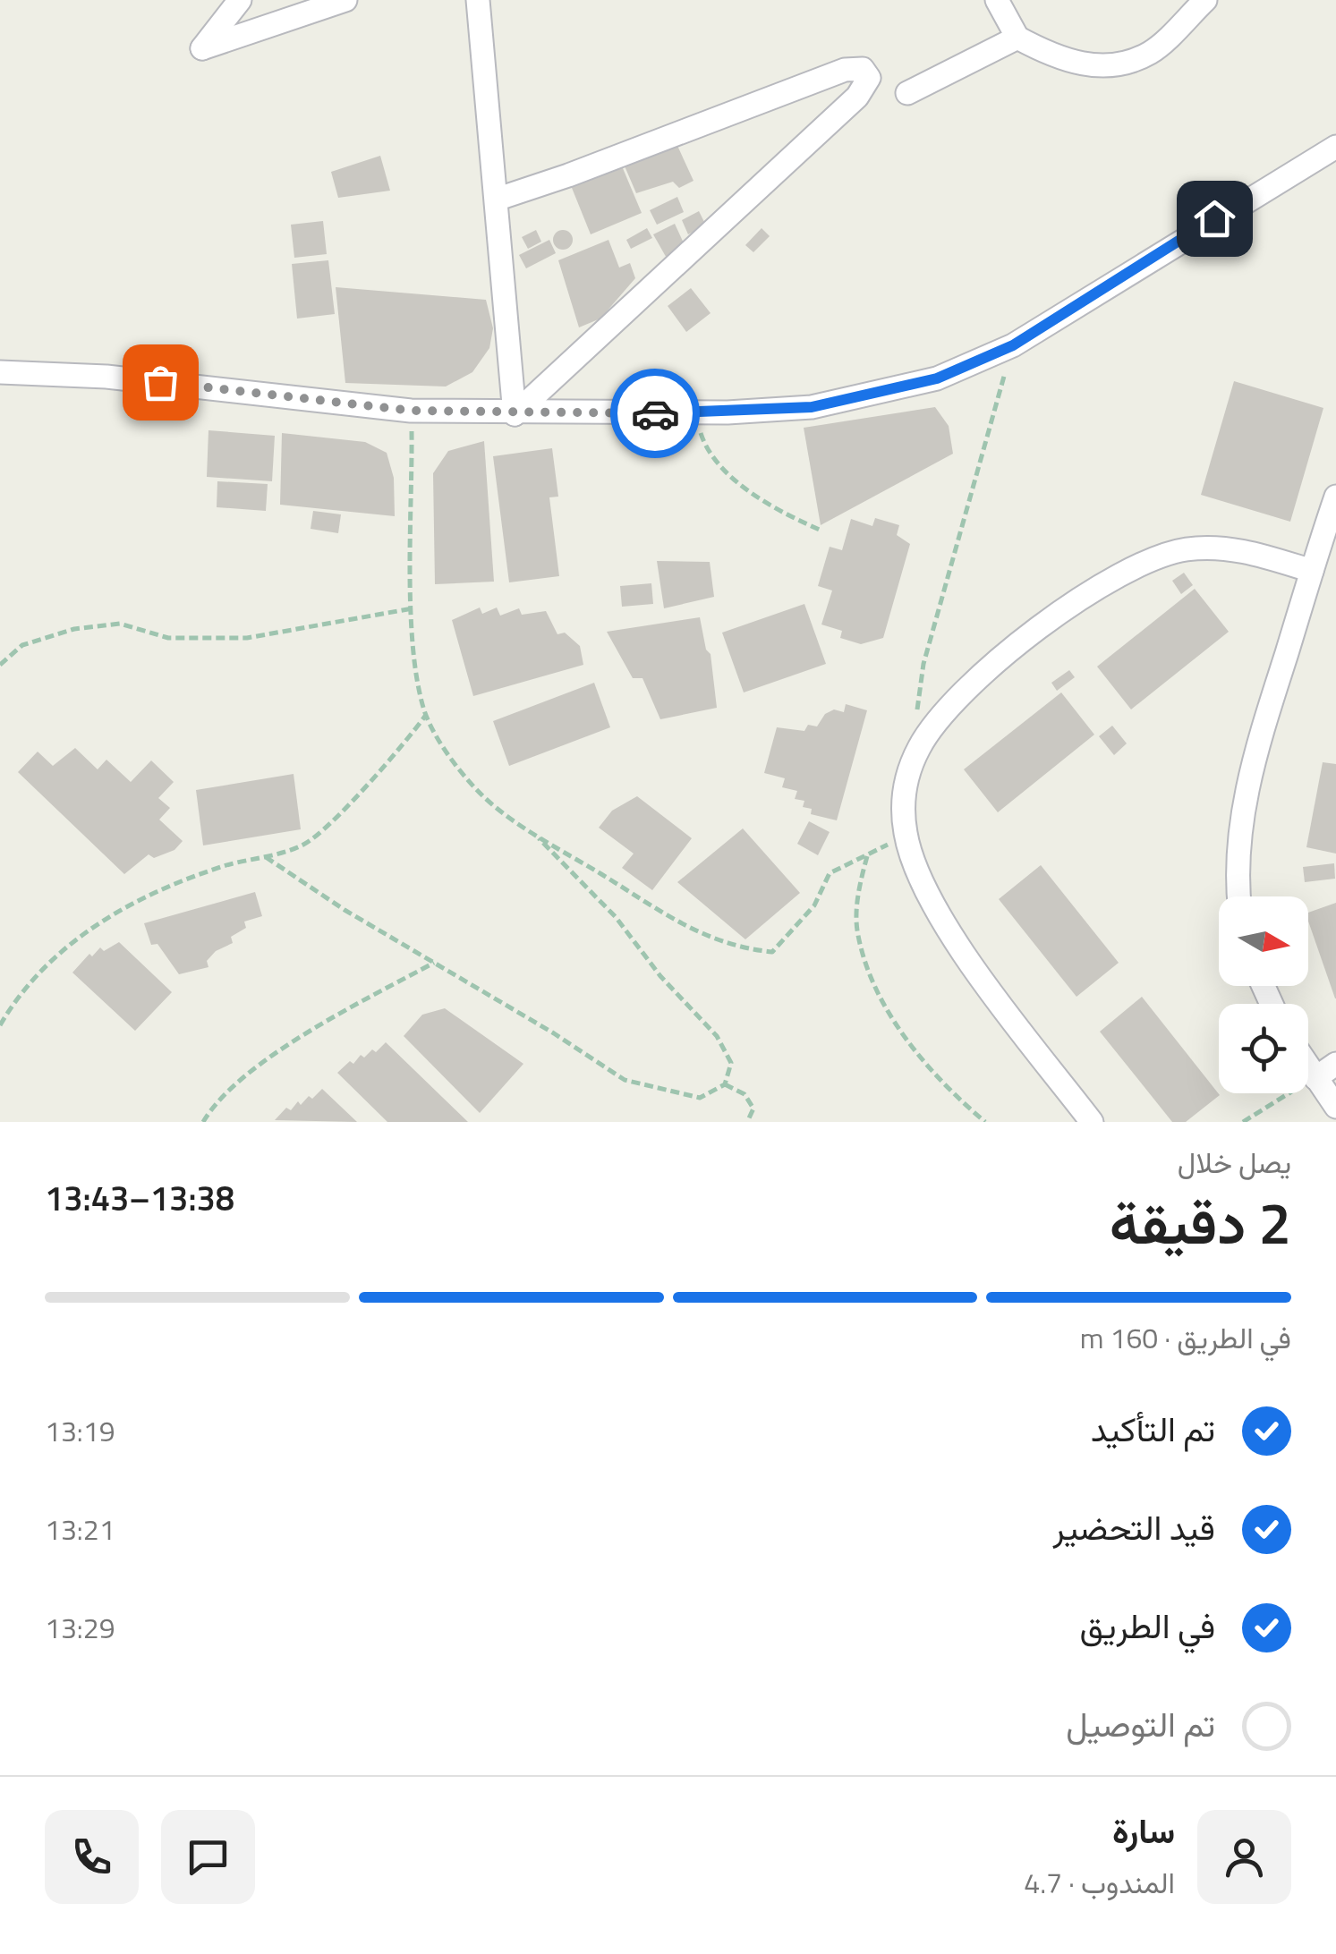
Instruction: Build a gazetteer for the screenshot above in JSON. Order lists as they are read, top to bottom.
{
  "north": "right",
  "page": {
    "heading": ["2 دقيقة", "يصل خلال", "13:38–13:43"],
    "panel": ["سارة", "المندوب · 4.7"],
    "bar": "في الطريق · 160 m",
    "list": [
      ["تم التأكيد", "13:19"],
      ["قيد التحضير", "13:21"],
      ["في الطريق", "13:29"],
      "تم التوصيل"
    ]
  }
}
